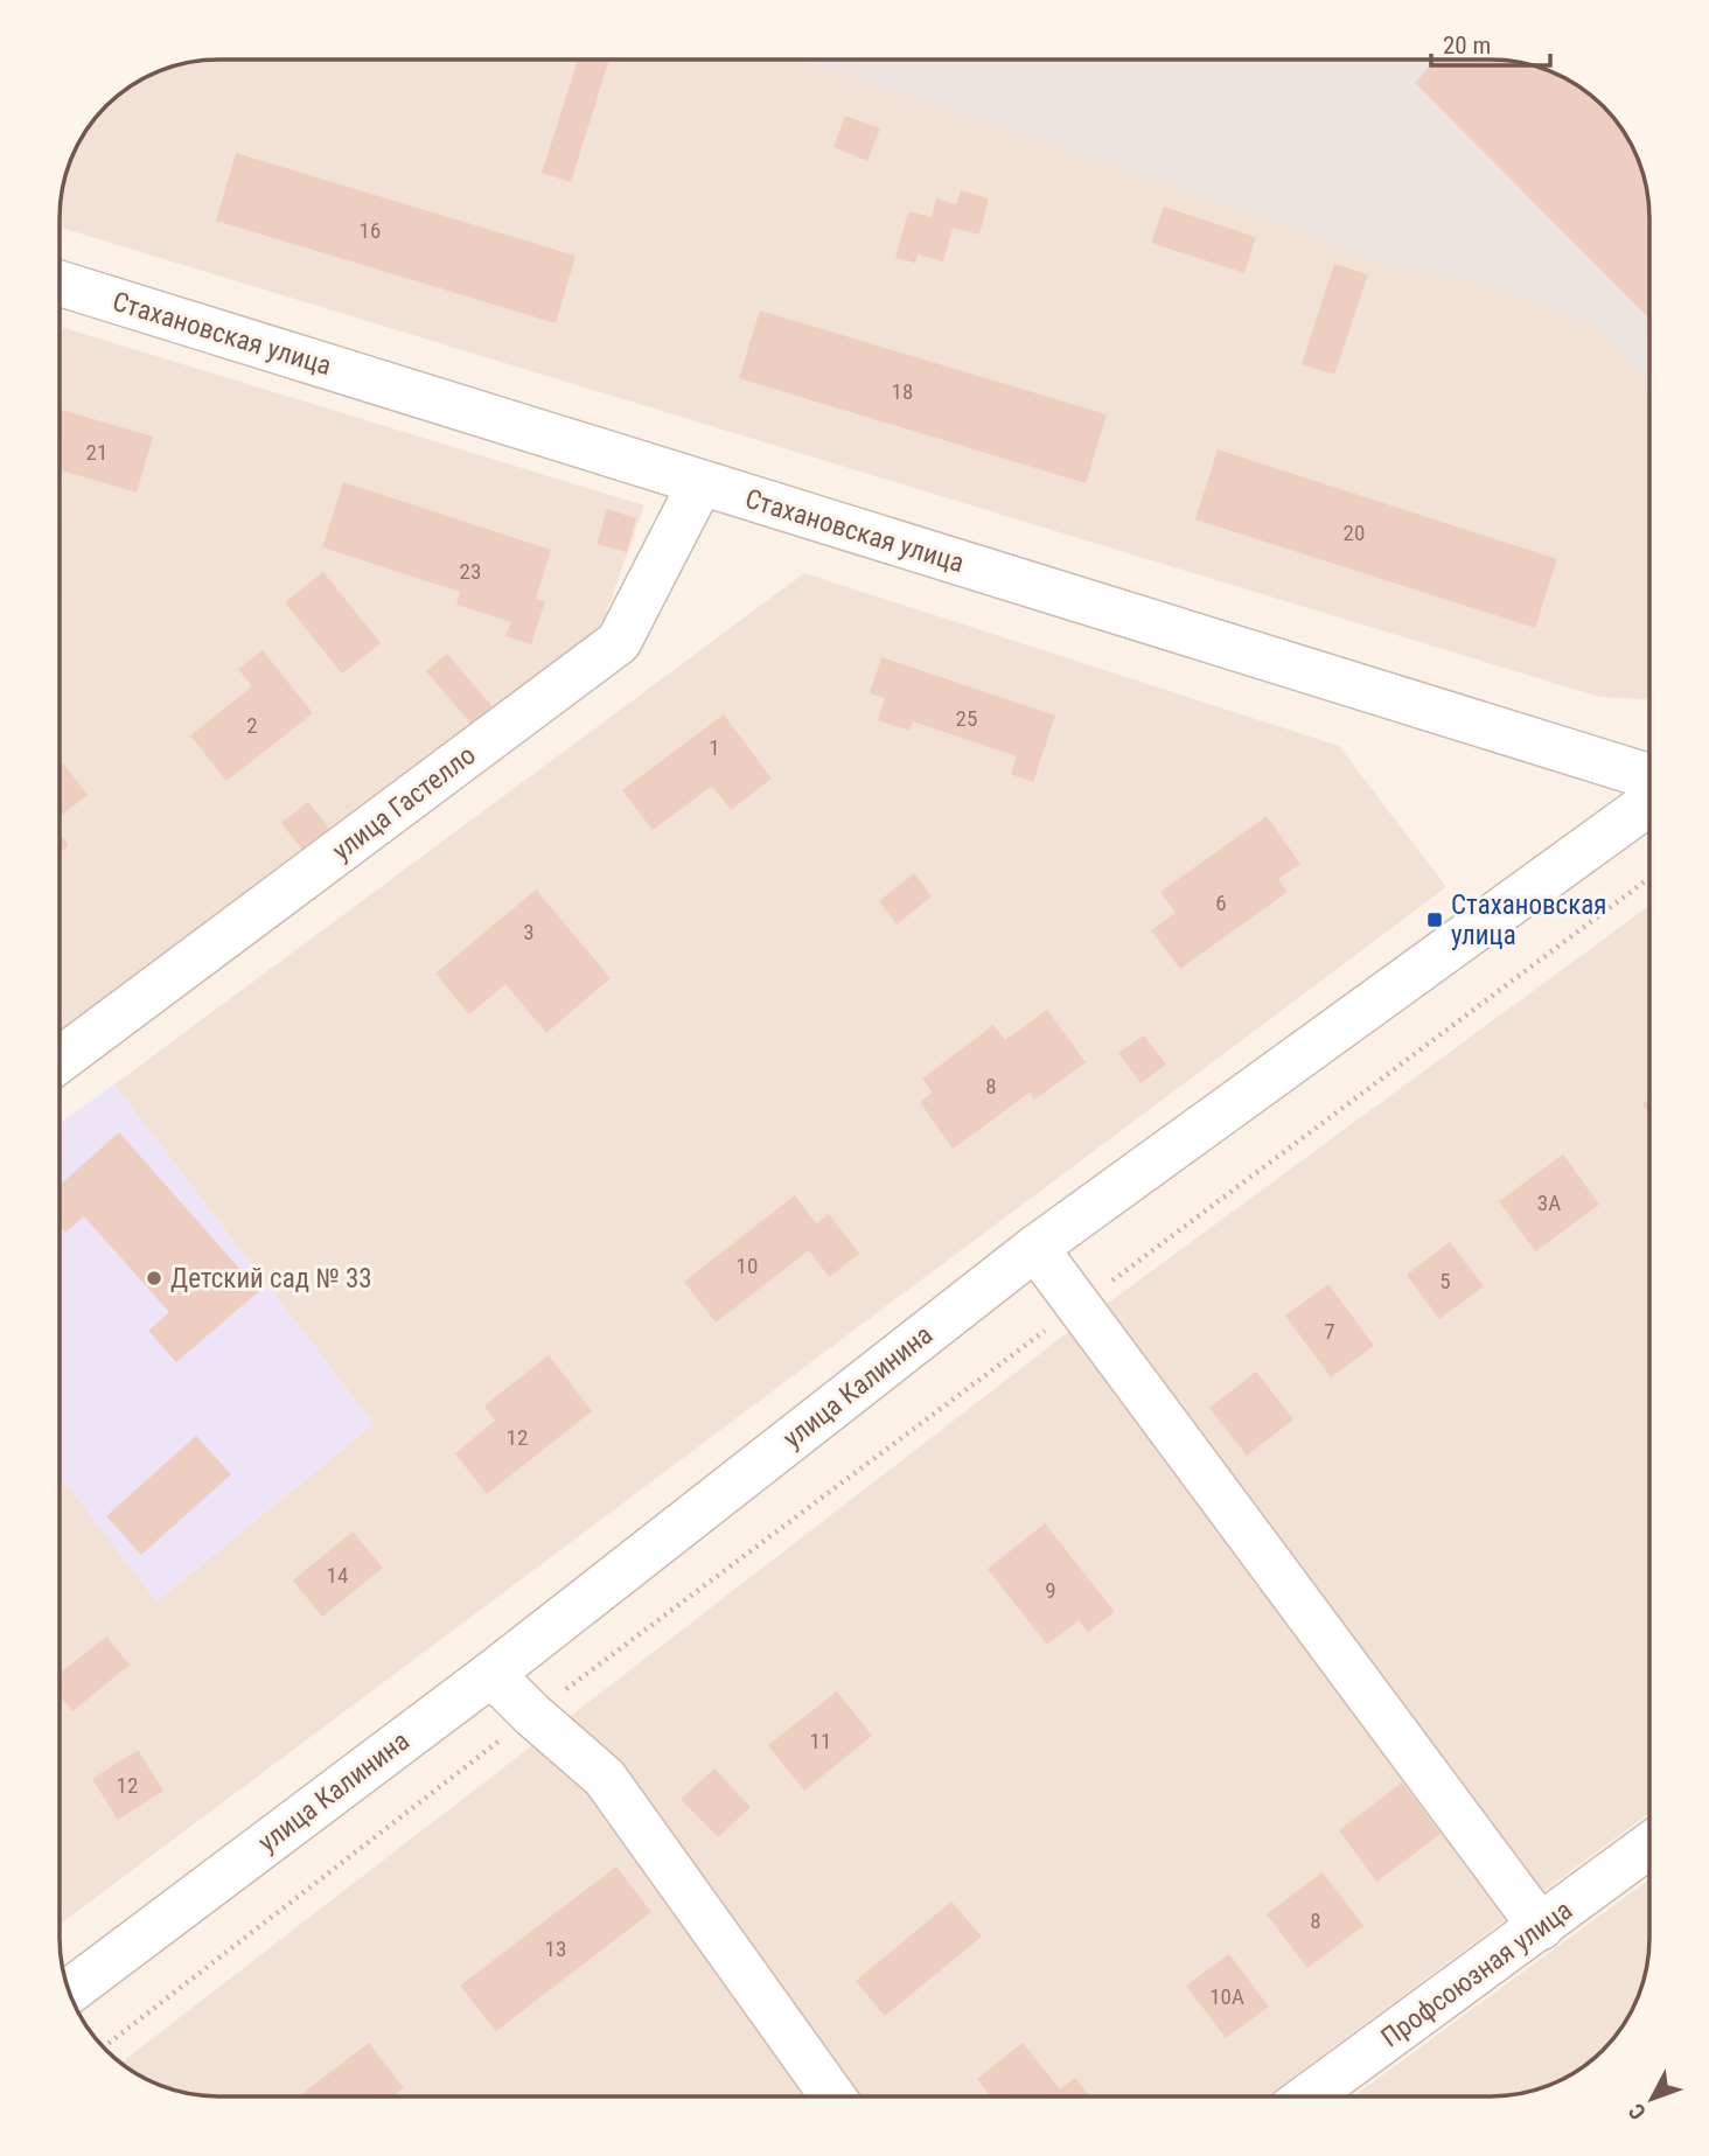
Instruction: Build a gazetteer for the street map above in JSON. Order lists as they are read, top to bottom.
{
  "streets": {
    "street": [
      "Стахановская улица",
      "улица Гастелло",
      "улица Калинина",
      "Профсоюзная улица"
    ]
  },
  "crossings": [
    ["Стахановская улица", "улица Гастелло"]
  ],
  "places": {
    "transit": ["Стахановская улица"],
    "other": ["Детский сад № 33"]
  },
  "house_numbers": [
    "16",
    "18",
    "21",
    "20",
    "23",
    "25",
    "2",
    "1",
    "6",
    "3",
    "8",
    "3А",
    "10",
    "5",
    "7",
    "12",
    "14",
    "9",
    "11",
    "12",
    "8",
    "13",
    "10А"
  ],
  "scale_bar": "20 m",
  "north": "bottom left"
}
